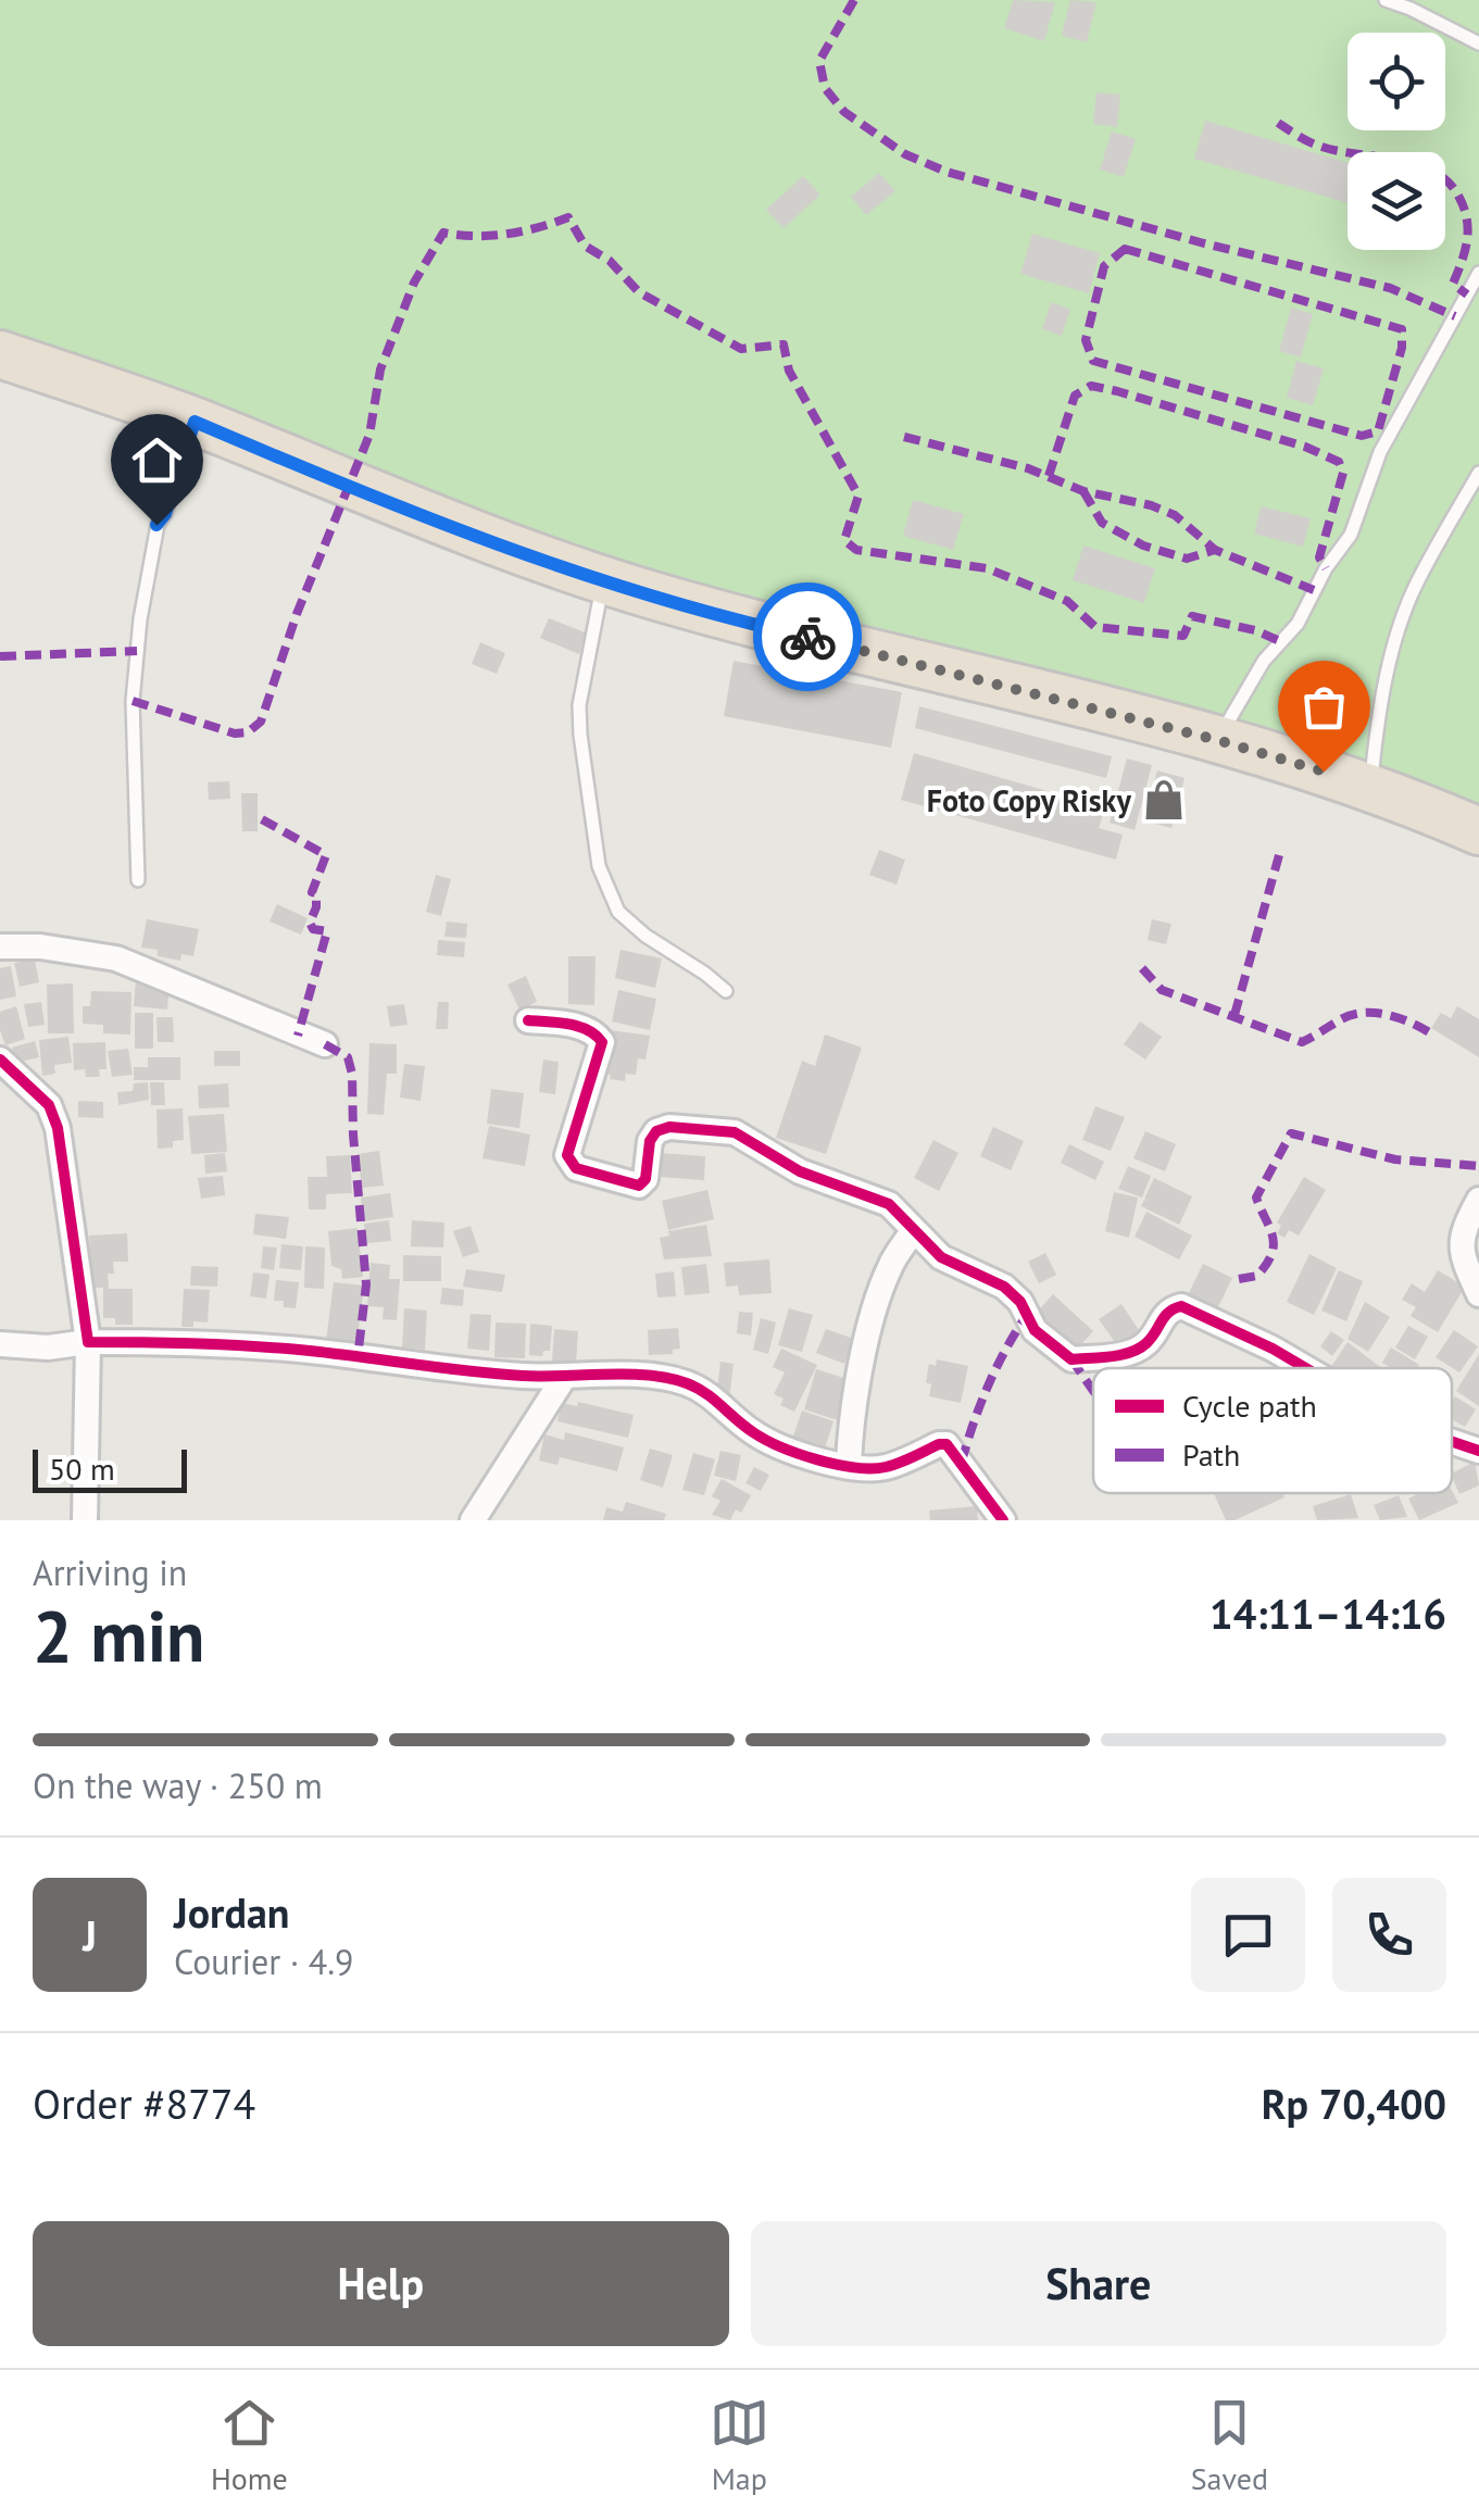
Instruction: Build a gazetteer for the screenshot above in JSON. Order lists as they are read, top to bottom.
{
  "places": {
    "shop": ["Foto Copy Risky"]
  },
  "legend": ["Cycle path", "Path"],
  "scale_bar": "50 m",
  "page": {
    "scale": "50 m",
    "heading": ["2 min", "Arriving in", "14:11–14:16"],
    "panel": [
      "Jordan",
      "Courier · 4.9",
      "Order #8774",
      "Rp 70,400"
    ],
    "bar": "On the way · 250 m",
    "round": "J",
    "buttons": ["Help", "Share"],
    "tabs": ["Home", "Map", "Saved"]
  }
}
